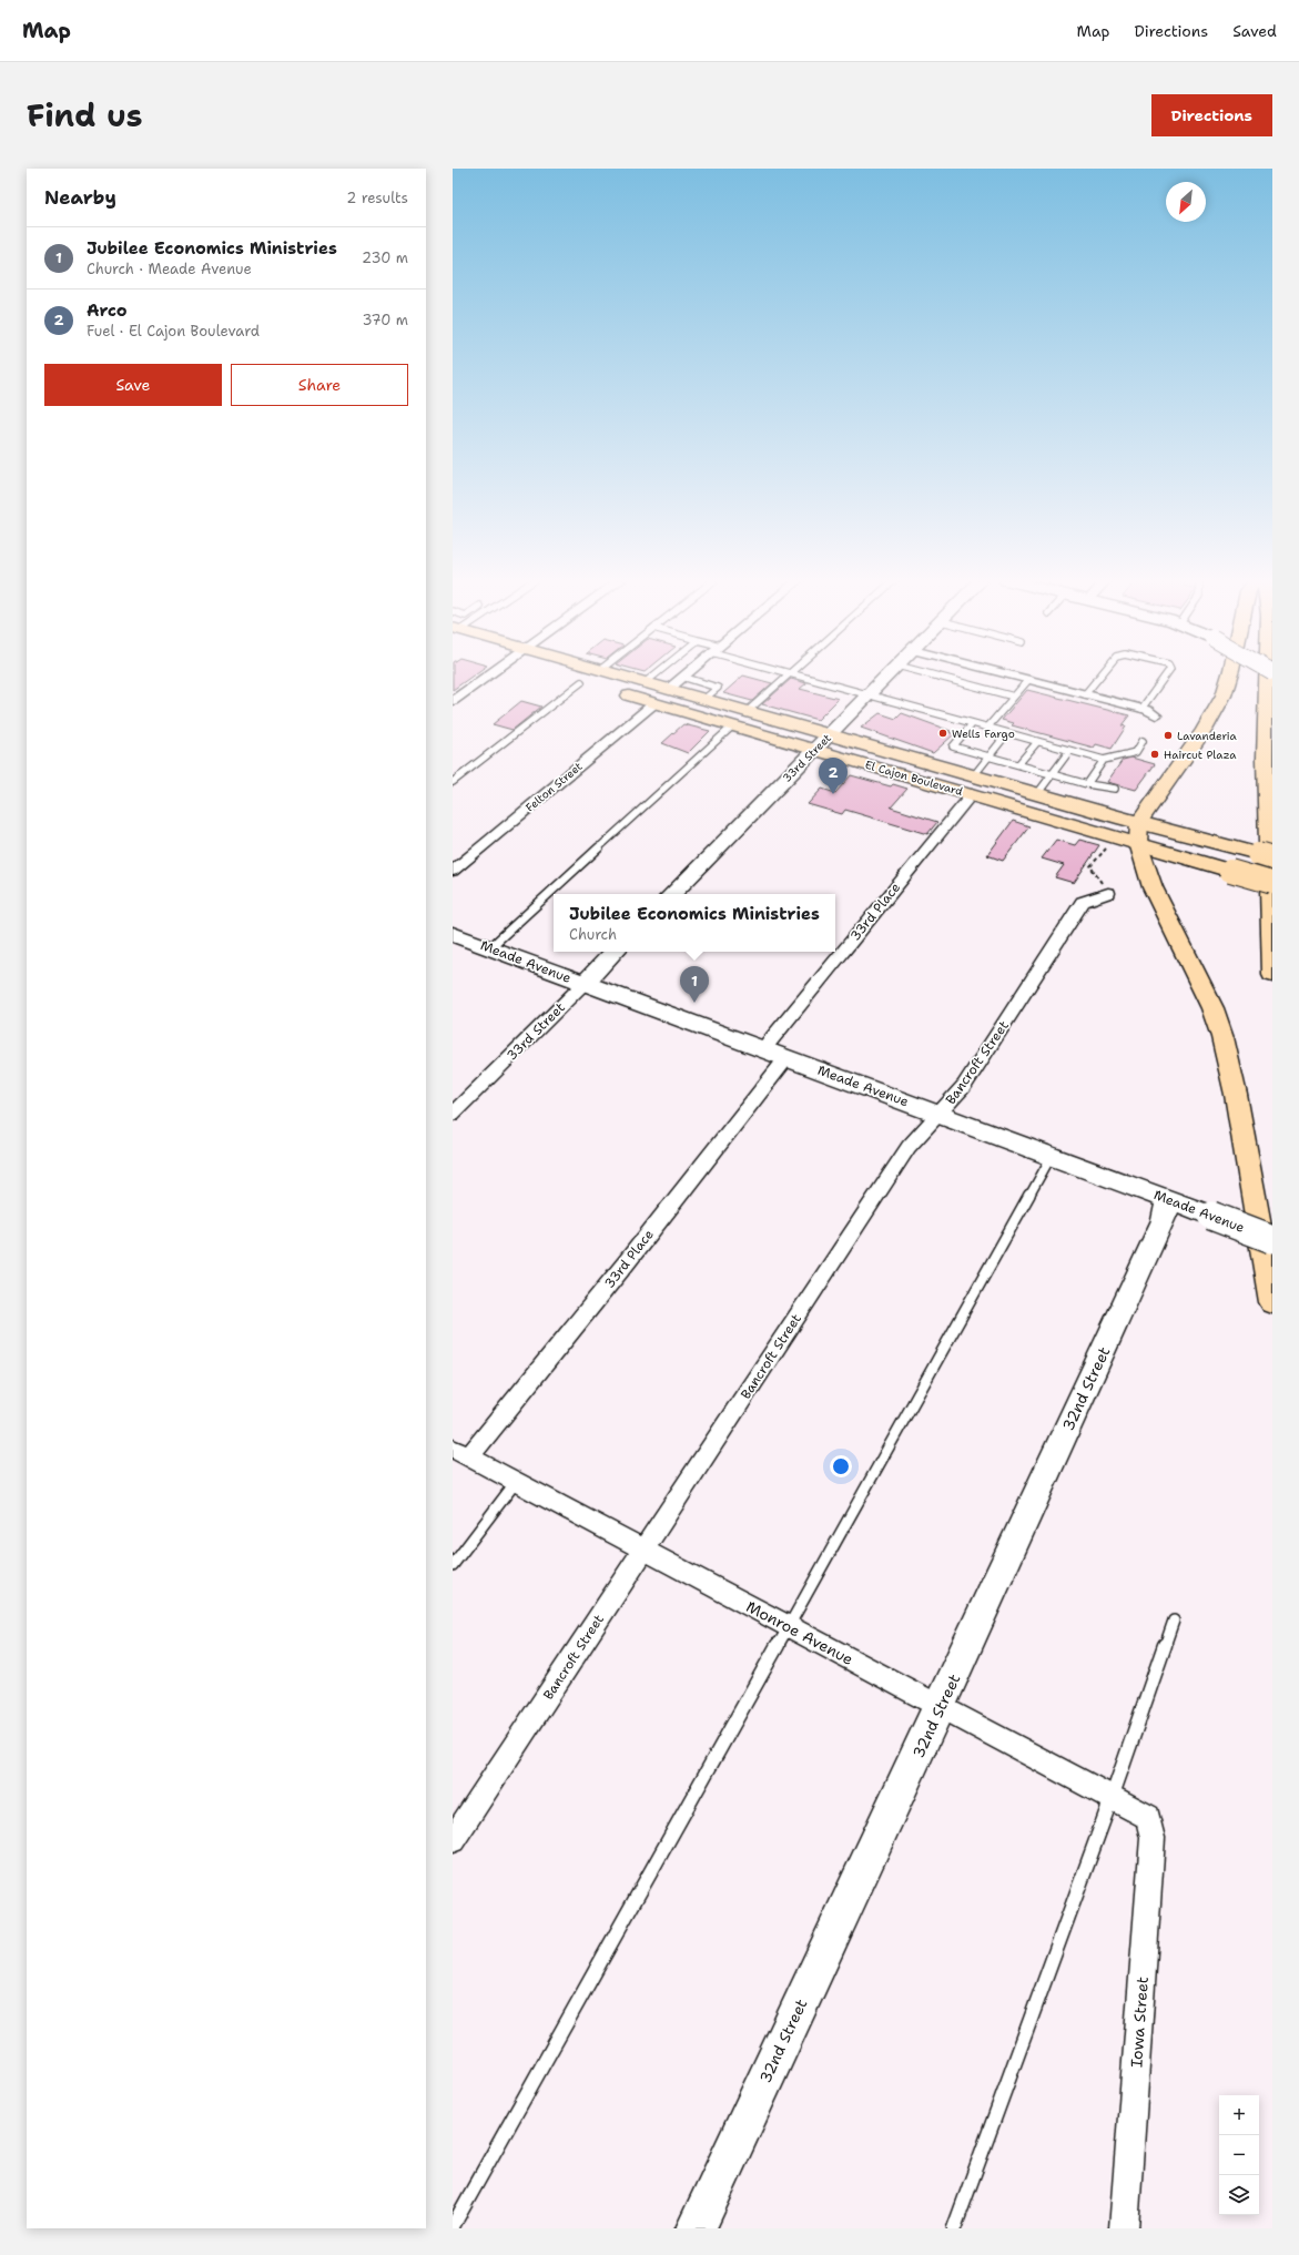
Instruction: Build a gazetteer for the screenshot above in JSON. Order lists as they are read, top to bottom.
{
  "streets": {
    "main road": ["El Cajon Boulevard"],
    "street": [
      "33rd Street",
      "Felton Street",
      "33rd Place",
      "Meade Avenue",
      "Bancroft Street",
      "32nd Street",
      "Monroe Avenue",
      "Iowa Street"
    ]
  },
  "crossings": [
    ["33rd Street", "El Cajon Boulevard"],
    ["33rd Street", "Meade Avenue"],
    ["El Cajon Boulevard", "Felton Street"],
    ["El Cajon Boulevard", "33rd Place"],
    ["33rd Place", "Meade Avenue"],
    ["33rd Place", "Monroe Avenue"],
    ["Meade Avenue", "Bancroft Street"],
    ["Meade Avenue", "32nd Street"],
    ["Bancroft Street", "Monroe Avenue"],
    ["32nd Street", "Monroe Avenue"],
    ["Monroe Avenue", "Iowa Street"]
  ],
  "places": ["Wells Fargo", "Lavanderia", "Haircut Plaza"],
  "north": "bottom left",
  "page": {
    "header": "Map",
    "nav": ["Map", "Directions", "Saved"],
    "title": "Find us",
    "buttons": [
      "Directions",
      ["Save", "Share"]
    ],
    "heading": ["Nearby", "2 results"],
    "list": [
      {
        "mark": "1",
        "name": "Jubilee Economics Ministries",
        "note": "Church · Meade Avenue",
        "value": "230 m"
      },
      {
        "mark": "2",
        "name": "Arco",
        "note": "Fuel · El Cajon Boulevard",
        "value": "370 m"
      }
    ],
    "pins": ["2", "1"],
    "popup": ["Jubilee Economics Ministries", "Church"],
    "map_buttons": ["+", "−"]
  }
}
